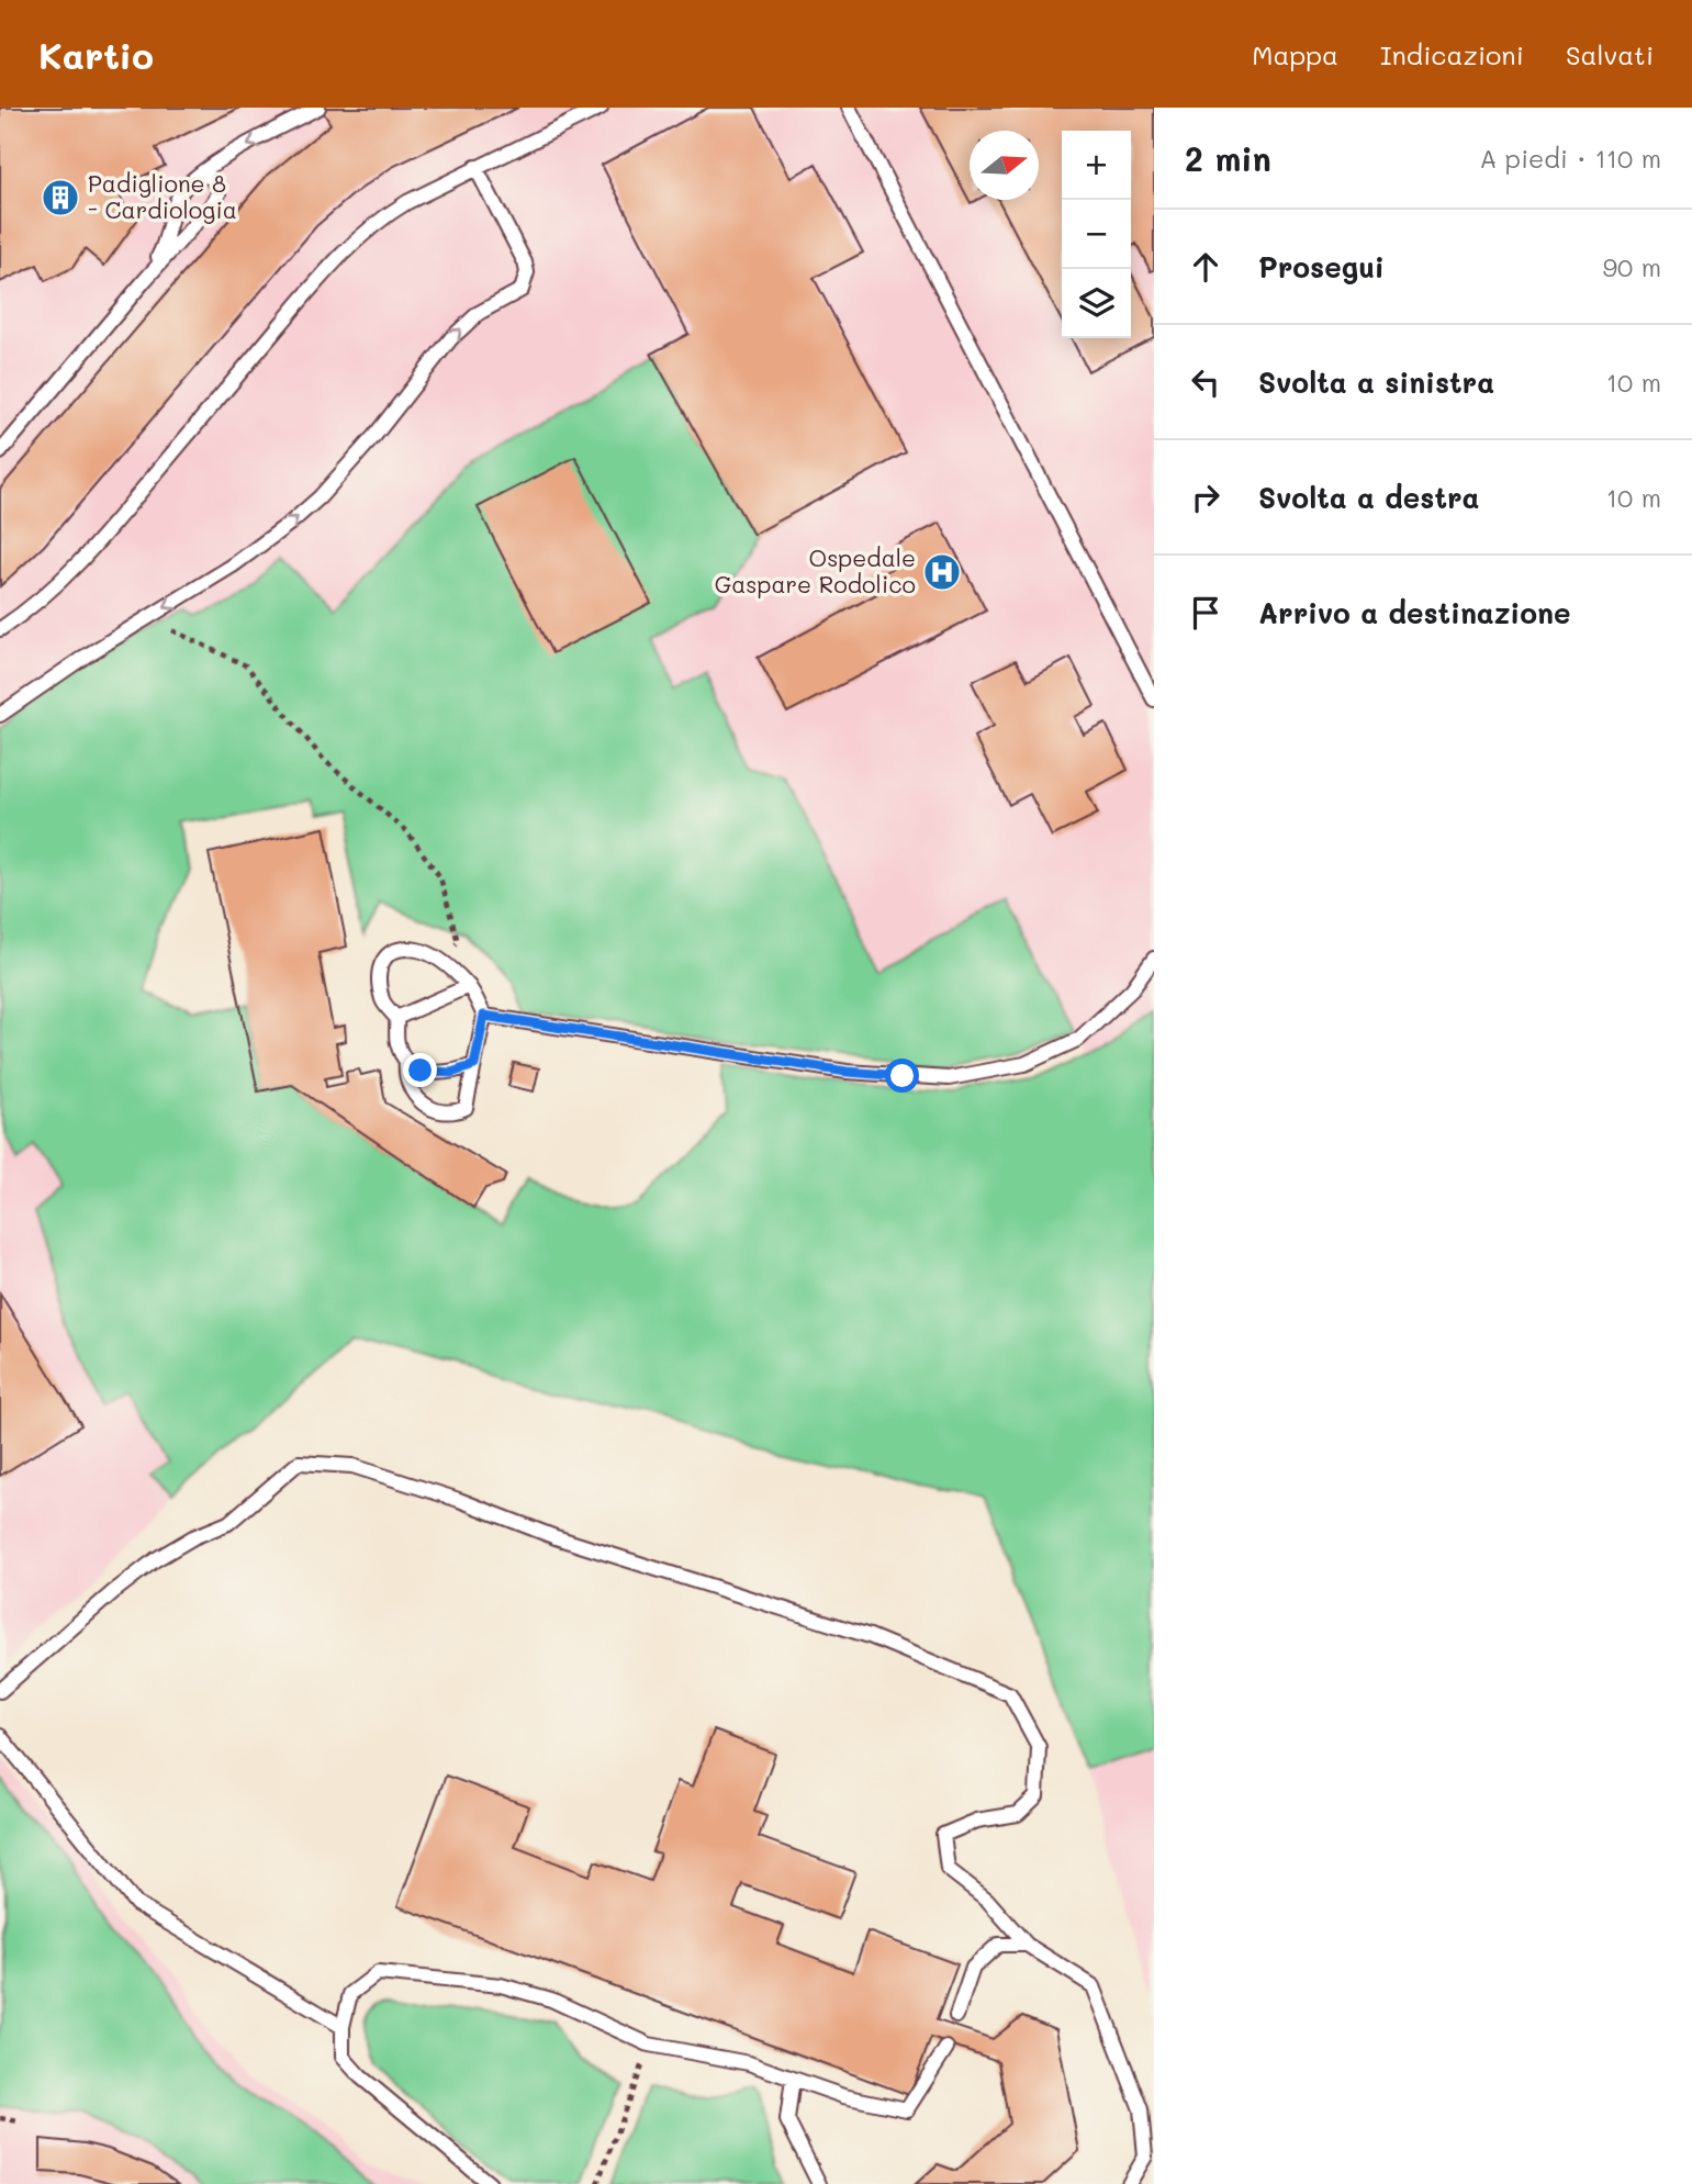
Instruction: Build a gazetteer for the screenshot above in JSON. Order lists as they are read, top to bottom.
{
  "places": {
    "building": ["Padiglione 8 - Cardiologia"],
    "hospital": ["Ospedale Gaspare Rodolico"]
  },
  "north": "right",
  "page": {
    "header": "Kartio",
    "nav": ["Mappa", "Indicazioni", "Salvati"],
    "heading": ["2 min", "A piedi · 110 m"],
    "map_buttons": ["+", "−"],
    "list": [
      ["Prosegui", "90 m"],
      ["Svolta a sinistra", "10 m"],
      ["Svolta a destra", "10 m"],
      "Arrivo a destinazione"
    ]
  }
}
